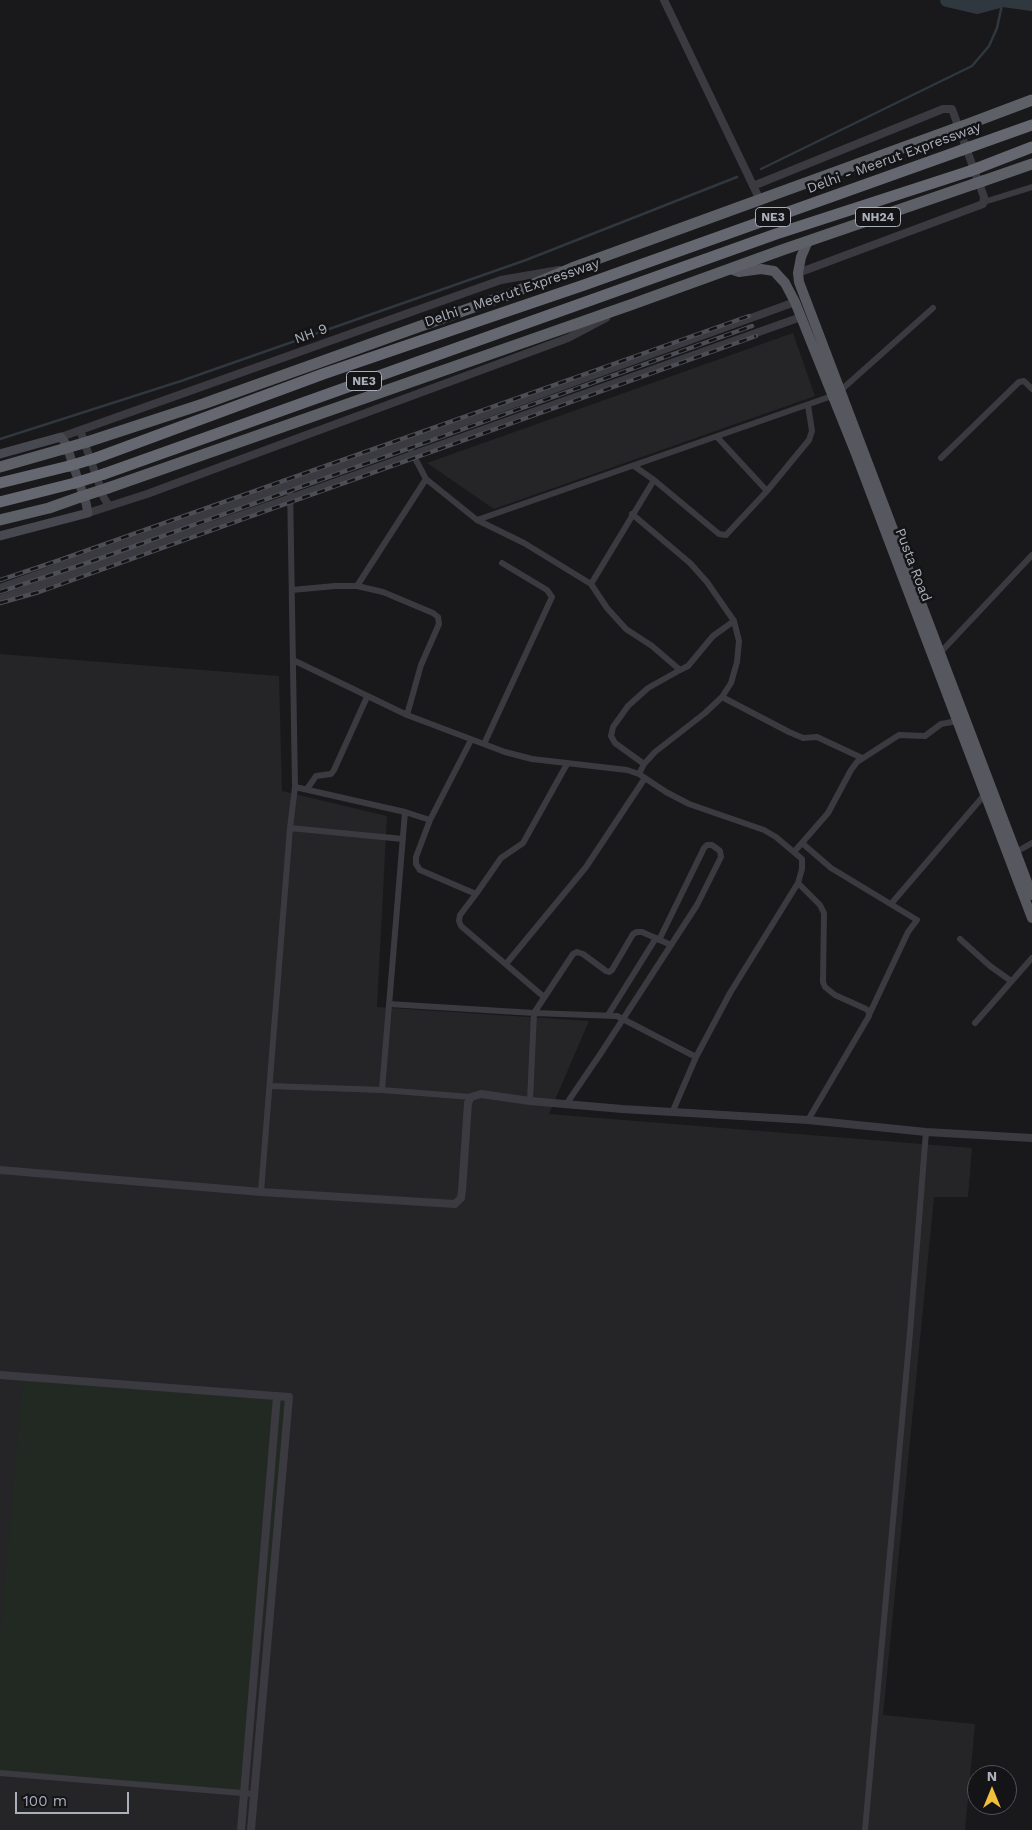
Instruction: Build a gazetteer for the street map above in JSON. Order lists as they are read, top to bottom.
{
  "streets": {
    "highway": ["Delhi - Meerut Expressway", "NE3", "NH24"],
    "main road": ["Pusta Road"],
    "street": ["NH 9"]
  },
  "crossings": [
    ["NH24", "Pusta Road"]
  ],
  "scale_bar": "100 m",
  "north": "top"
}
